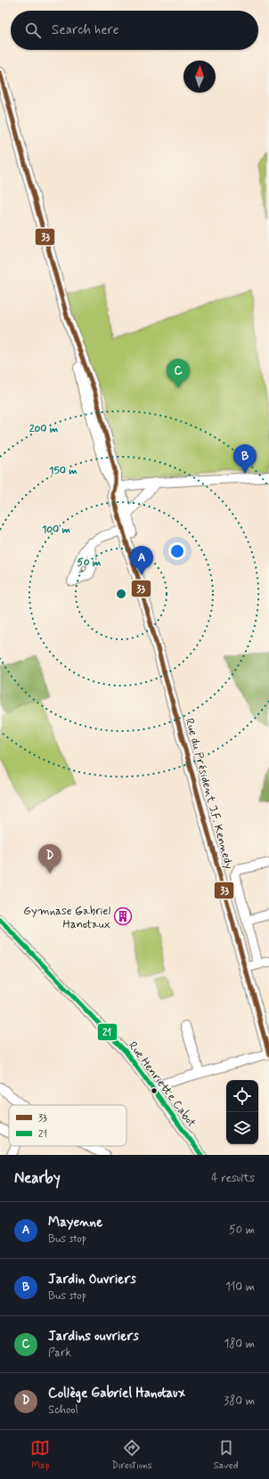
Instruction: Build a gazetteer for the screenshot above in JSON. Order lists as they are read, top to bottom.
{
  "streets": {
    "main road": ["Rue du Président J.F. Kennedy"],
    "street": ["Rue Henriette Cabot"]
  },
  "places": {
    "building": ["Gymnase Gabriel Hanotaux"]
  },
  "lines": ["transit line 33", "transit line 21"],
  "legend": ["33", "21"],
  "north": "top",
  "page": {
    "search": "Search here",
    "pins": [
      "C",
      "B",
      "A",
      "D"
    ],
    "heading": ["Nearby", "4 results"],
    "list": [
      {
        "mark": "A",
        "name": "Mayenne",
        "note": "Bus stop",
        "value": "50 m"
      },
      {
        "mark": "B",
        "name": "Jardin Ouvriers",
        "note": "Bus stop",
        "value": "110 m"
      },
      {
        "mark": "C",
        "name": "Jardins ouvriers",
        "note": "Park",
        "value": "180 m"
      },
      {
        "mark": "D",
        "name": "Collège Gabriel Hanotaux",
        "note": "School",
        "value": "380 m"
      }
    ],
    "nav": ["Map", "Directions", "Saved"]
  },
  "rings": [
    "200 m",
    "150 m",
    "100 m",
    "50 m"
  ]
}
